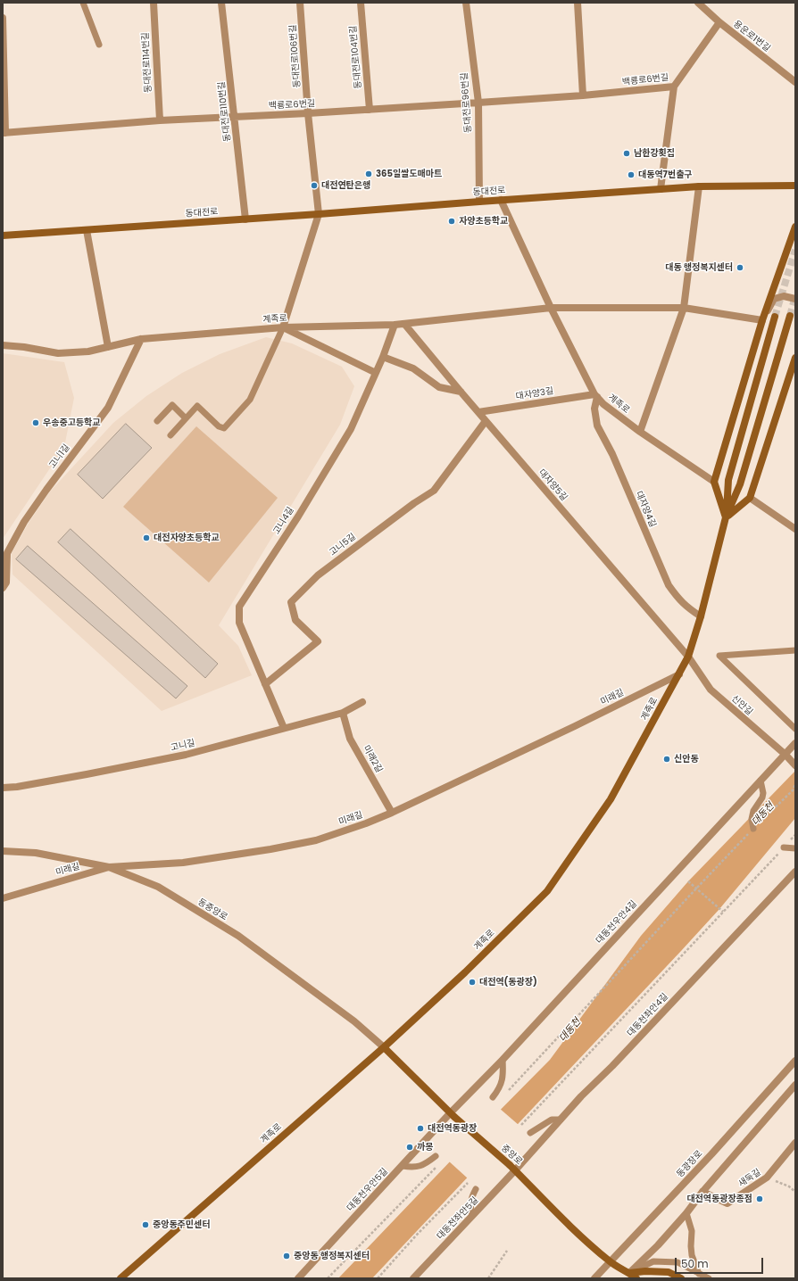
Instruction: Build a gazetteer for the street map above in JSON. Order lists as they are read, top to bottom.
{
  "streets": {
    "main road": ["동대전로", "계족로", "중앙로"],
    "street": [
      "용운로1번길",
      "동대전로106번길",
      "동대전로104번길",
      "동대전로114번길",
      "백룡로6번길",
      "동대전로96번길",
      "동대전로110번길",
      "대자양3길",
      "고니1길",
      "대자양5길",
      "대자양4길",
      "고니4길",
      "고니5길",
      "미래길",
      "신안길",
      "고니길",
      "미래2길",
      "동중앙로",
      "대동천우안4길",
      "대동천좌안4길",
      "동광장로",
      "새둑길",
      "대동천우안5길",
      "대동천좌안5길"
    ]
  },
  "crossings": [
    ["용운로1번길", "백룡로6번길"],
    ["동대전로106번길", "백룡로6번길"],
    ["동대전로106번길", "동대전로"],
    ["동대전로104번길", "백룡로6번길"],
    ["동대전로114번길", "백룡로6번길"],
    ["백룡로6번길", "동대전로96번길"],
    ["백룡로6번길", "동대전로110번길"],
    ["동대전로96번길", "동대전로"],
    ["동대전로110번길", "동대전로"],
    ["동대전로", "계족로"],
    ["계족로", "대자양3길"],
    ["계족로", "고니1길"],
    ["계족로", "대자양5길"],
    ["계족로", "대자양4길"],
    ["계족로", "고니4길"],
    ["계족로", "미래길"],
    ["계족로", "신안길"],
    ["계족로", "동중앙로"],
    ["계족로", "중앙로"],
    ["대자양3길", "대자양5길"],
    ["대자양3길", "대자양4길"],
    ["대자양5길", "고니5길"],
    ["대자양5길", "신안길"],
    ["고니4길", "고니5길"],
    ["고니4길", "고니길"],
    ["미래길", "미래2길"],
    ["미래길", "동중앙로"],
    ["신안길", "대동천우안4길"],
    ["고니길", "미래2길"],
    ["동중앙로", "중앙로"],
    ["대동천우안4길", "중앙로"],
    ["대동천우안4길", "대동천우안5길"],
    ["대동천좌안4길", "중앙로"],
    ["대동천좌안4길", "대동천좌안5길"],
    ["중앙로", "동광장로"],
    ["중앙로", "대동천우안5길"],
    ["중앙로", "대동천좌안5길"]
  ],
  "water": ["대동천"],
  "places": [
    "남한강횟집",
    "365일쌀도매마트",
    "대동역7번출구",
    "대전연탄은행",
    "자양초등학교",
    "대동 행정복지센터",
    "우송중고등학교",
    "대전자양초등학교",
    "신안동",
    "대전역(동광장)",
    "대전역동광장",
    "까몽",
    "대전역동광장종점",
    "중앙동주민센터",
    "중앙동 행정복지센터"
  ],
  "scale_bar": "50 m"
}
